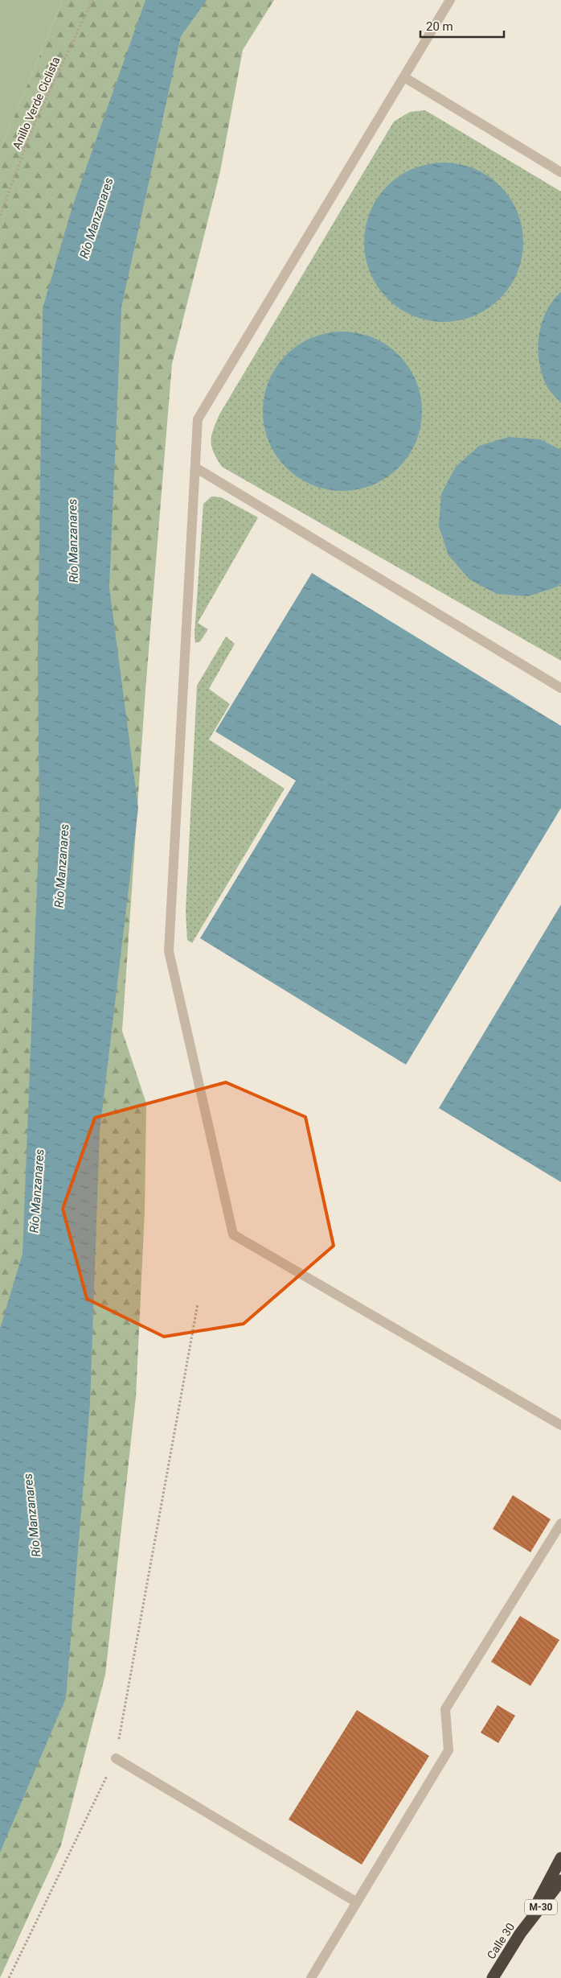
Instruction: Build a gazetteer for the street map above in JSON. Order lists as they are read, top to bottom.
{
  "streets": {
    "highway": ["M-30", "Calle 30"],
    "path": ["Anillo Verde Ciclista"]
  },
  "water": ["Río Manzanares"],
  "scale_bar": "20 m"
}
